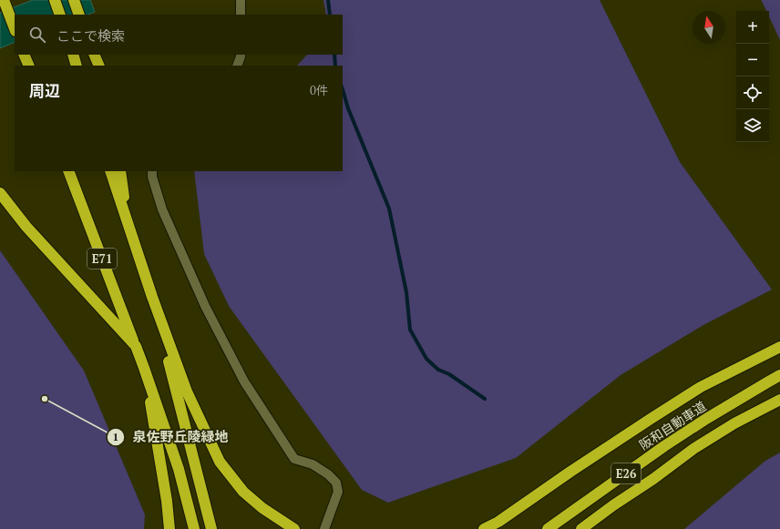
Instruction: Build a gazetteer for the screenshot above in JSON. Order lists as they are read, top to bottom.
{
  "streets": {
    "highway": ["E71", "阪和自動車道", "E26"]
  },
  "places": ["泉佐野丘陵緑地"],
  "north": "top",
  "page": {
    "map_buttons": ["+", "−"],
    "search": "ここで検索",
    "heading": ["周辺", "0件"]
  }
}
